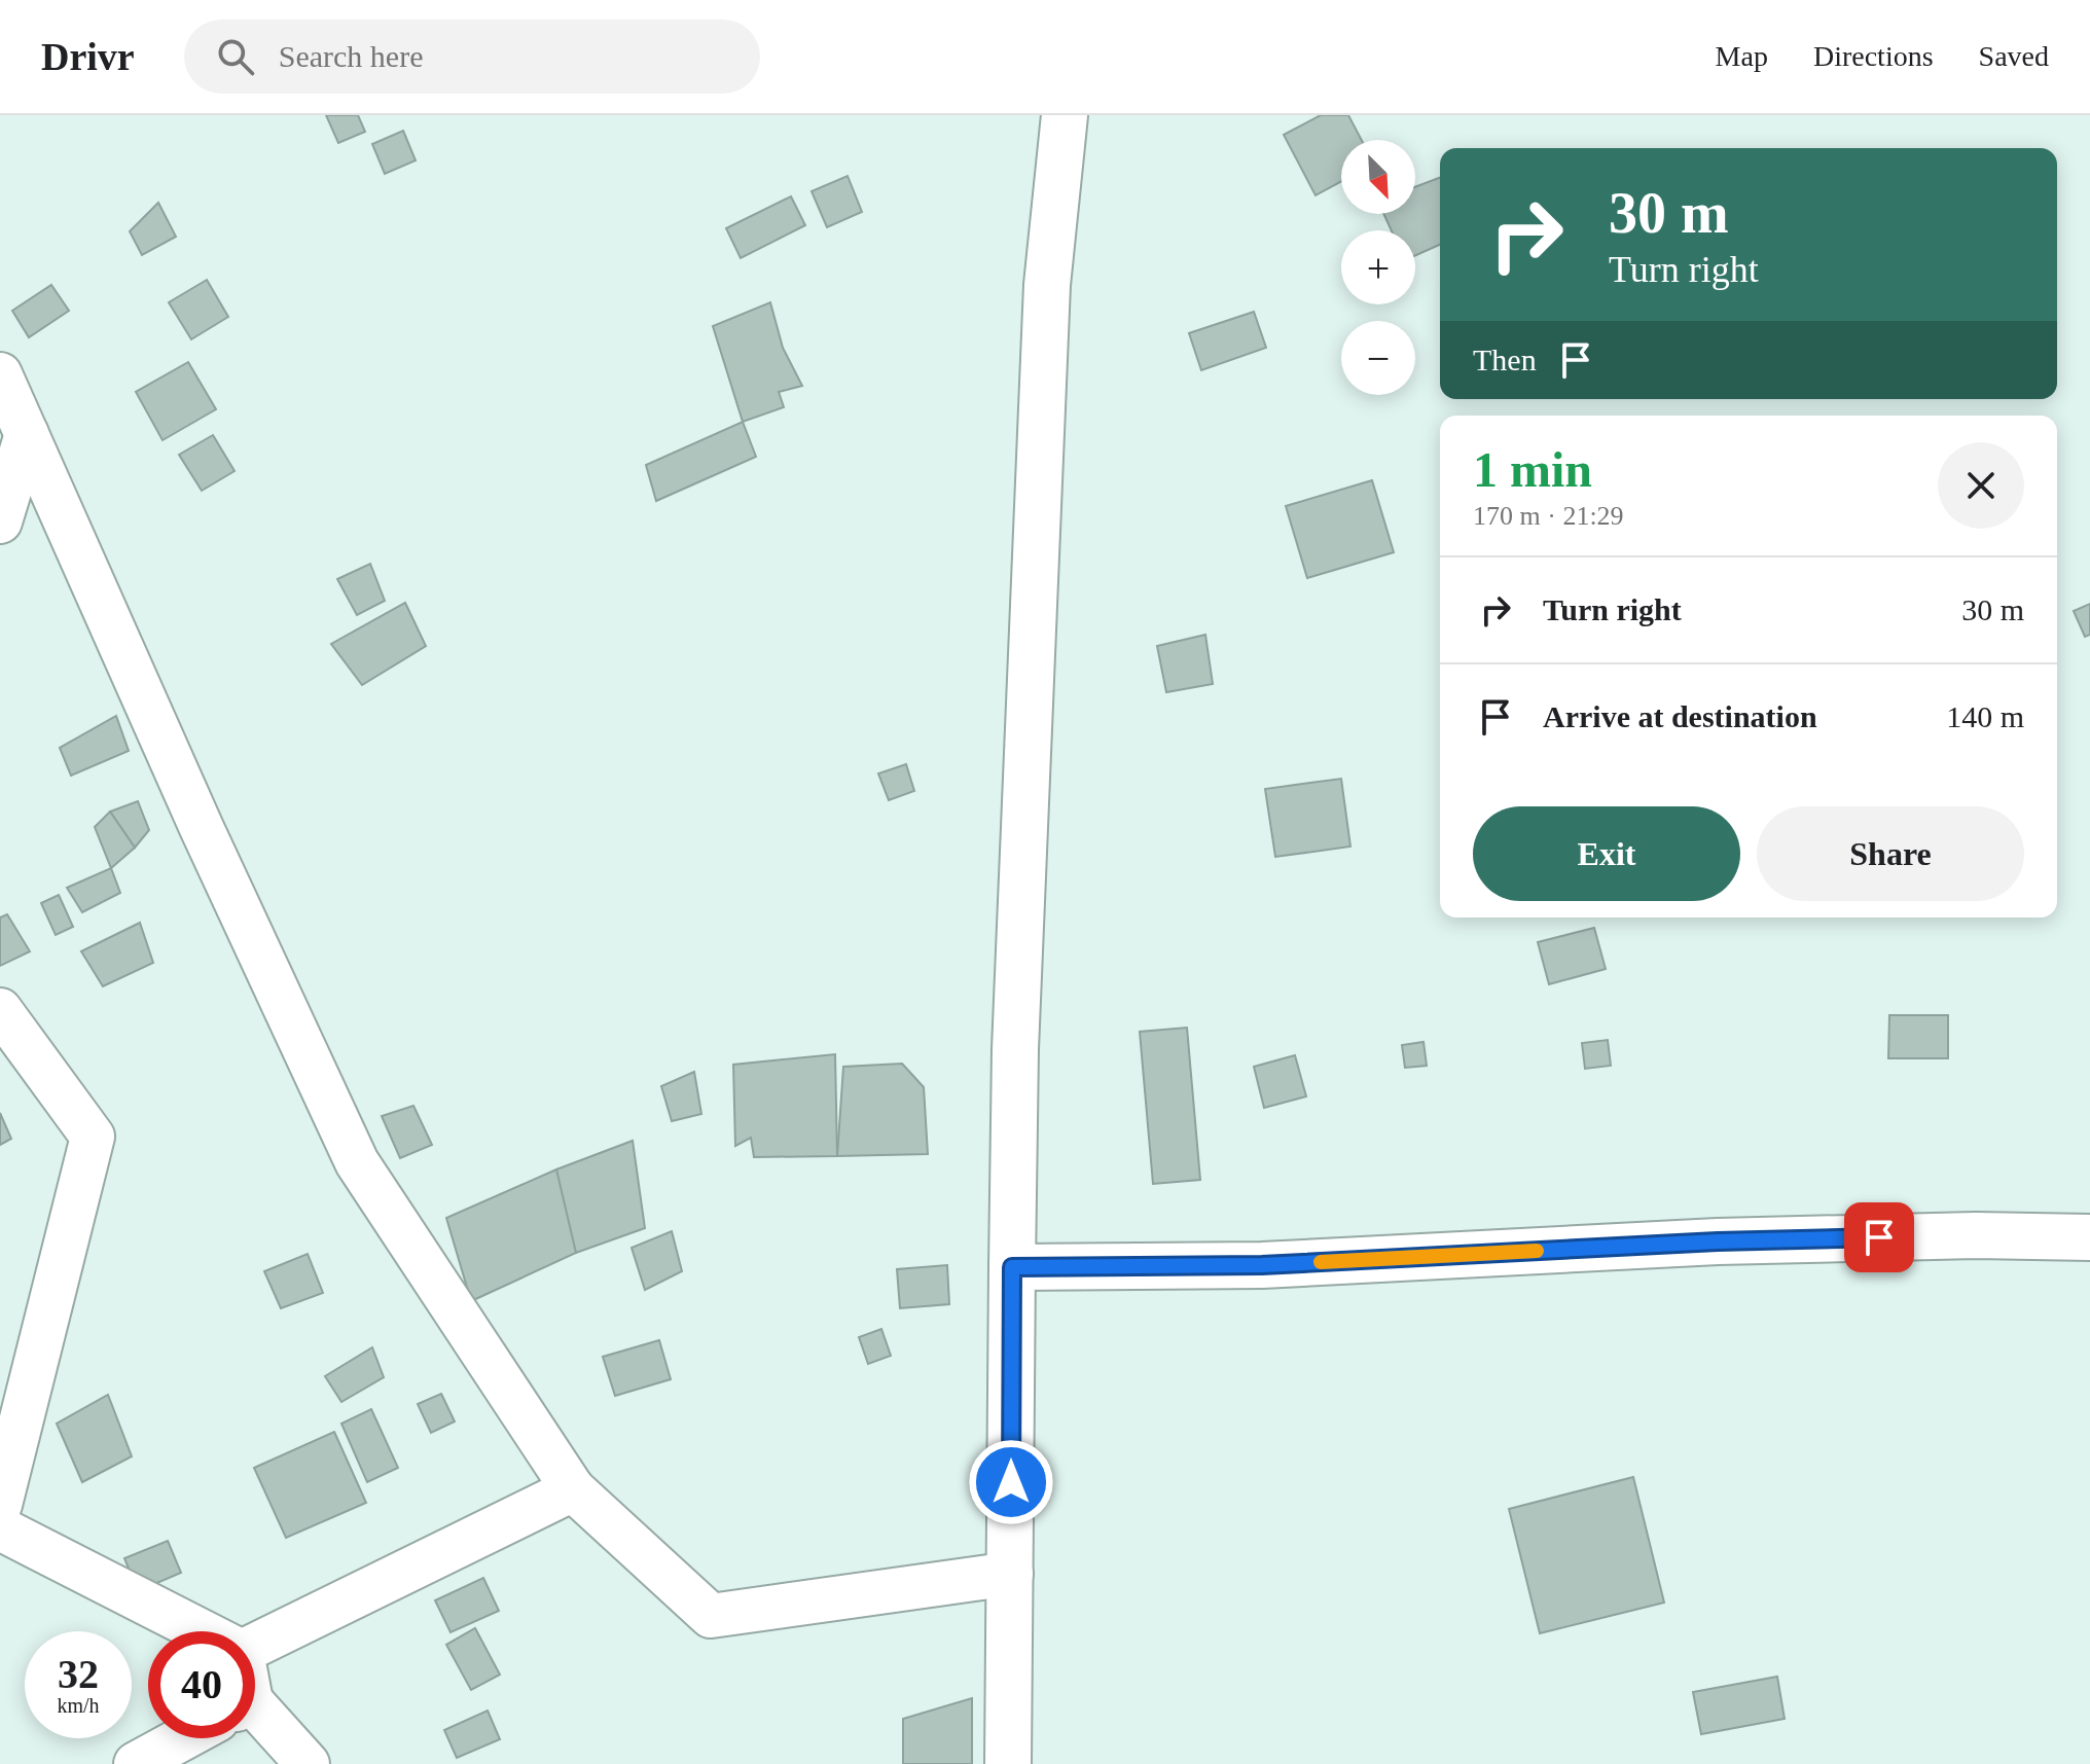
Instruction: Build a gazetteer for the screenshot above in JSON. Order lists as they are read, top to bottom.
{
  "north": "bottom right",
  "page": {
    "header": "Drivr",
    "search": "Search here",
    "nav": ["Map", "Directions", "Saved"],
    "map_buttons": ["+", "−"],
    "turn": ["30 m", "Turn right"],
    "then": "Then",
    "heading": ["1 min", "170 m · 21:29"],
    "list": [
      {
        "name": "Turn right",
        "value": "30 m"
      },
      {
        "name": "Arrive at destination",
        "value": "140 m"
      }
    ],
    "buttons": ["Exit", "Share"],
    "speed": "32 km/h",
    "limit": "40"
  }
}
